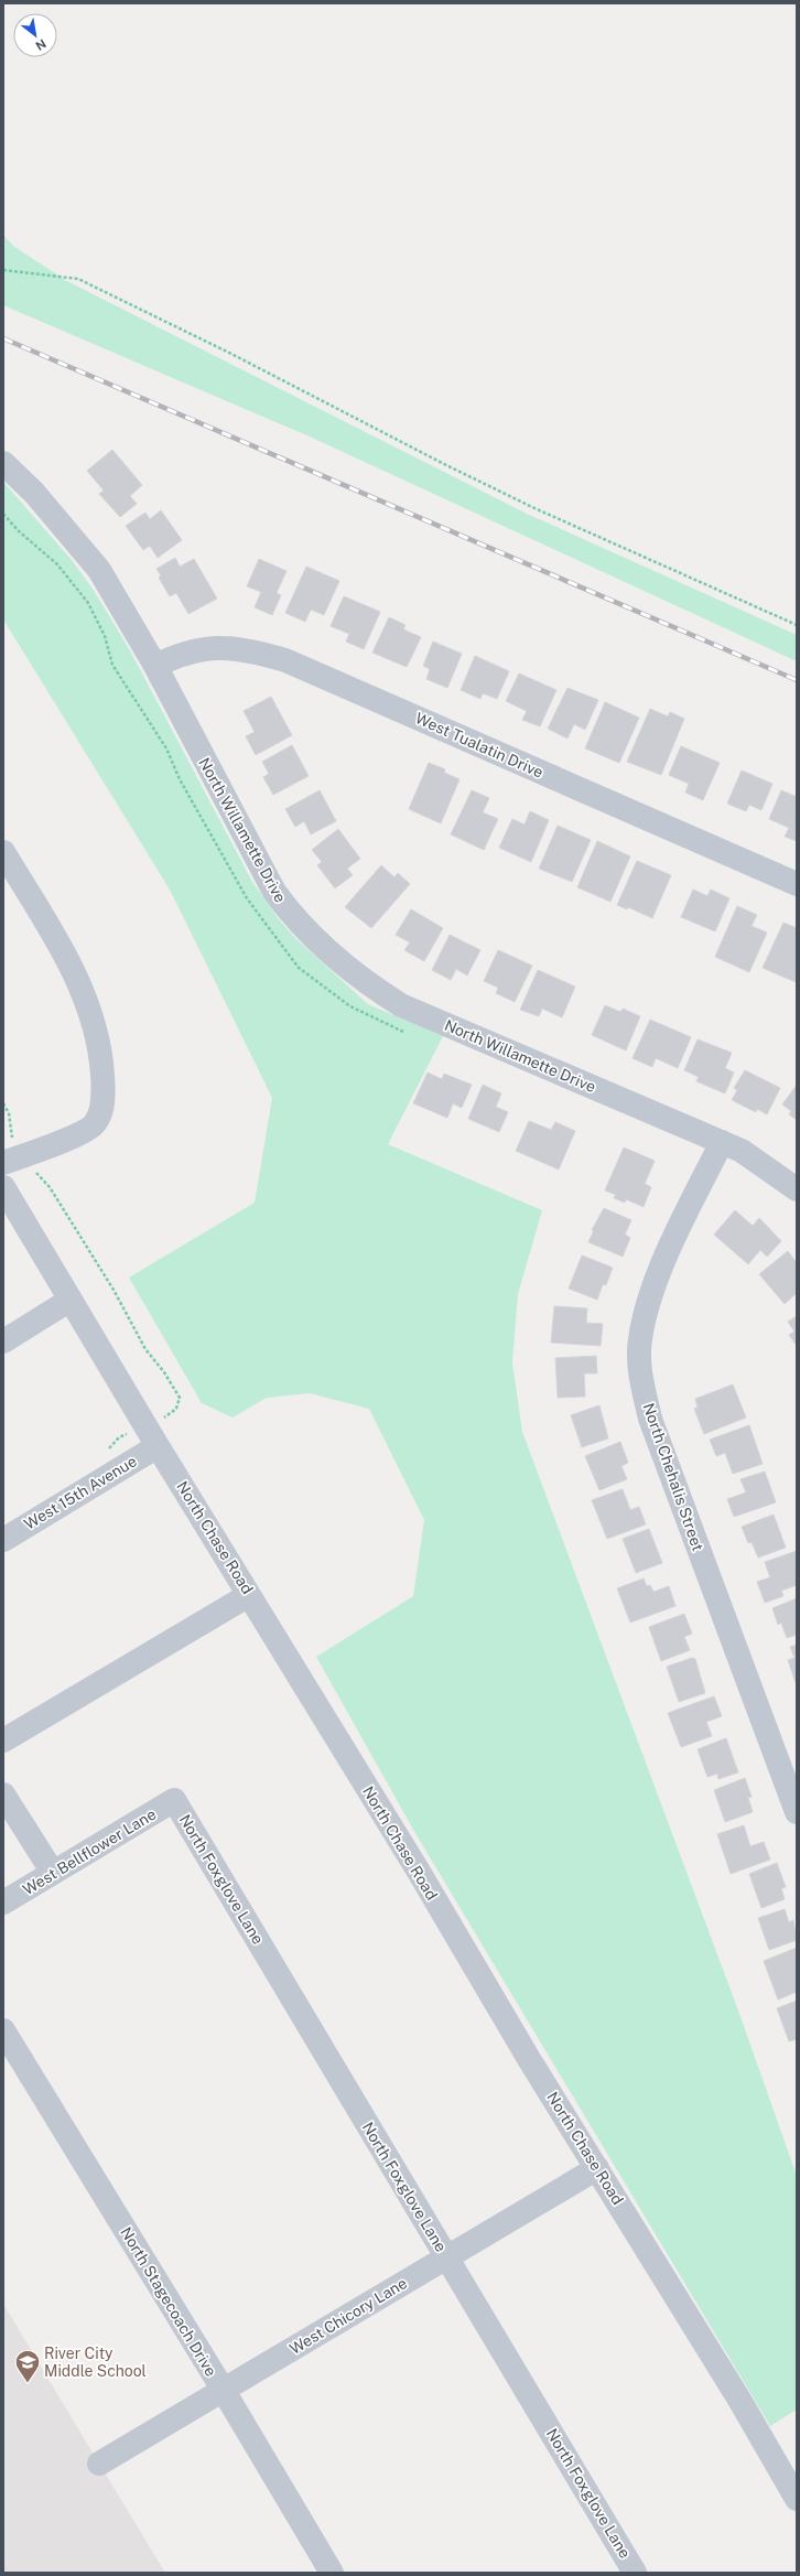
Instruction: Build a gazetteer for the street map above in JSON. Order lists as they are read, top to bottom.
{
  "streets": {
    "street": [
      "West Tualatin Drive",
      "North Willamette Drive",
      "North Chehalis Street",
      "West 15th Avenue",
      "North Chase Road",
      "West Bellflower Lane",
      "North Foxglove Lane",
      "North Stagecoach Drive",
      "West Chicory Lane"
    ]
  },
  "crossings": [
    ["West Tualatin Drive", "North Willamette Drive"],
    ["North Willamette Drive", "North Chehalis Street"],
    ["West 15th Avenue", "North Chase Road"],
    ["North Chase Road", "West Chicory Lane"],
    ["West Bellflower Lane", "North Foxglove Lane"],
    ["North Foxglove Lane", "West Chicory Lane"],
    ["North Stagecoach Drive", "West Chicory Lane"]
  ],
  "places": {
    "school or university": ["River City Middle School"]
  },
  "north": "bottom right"
}
